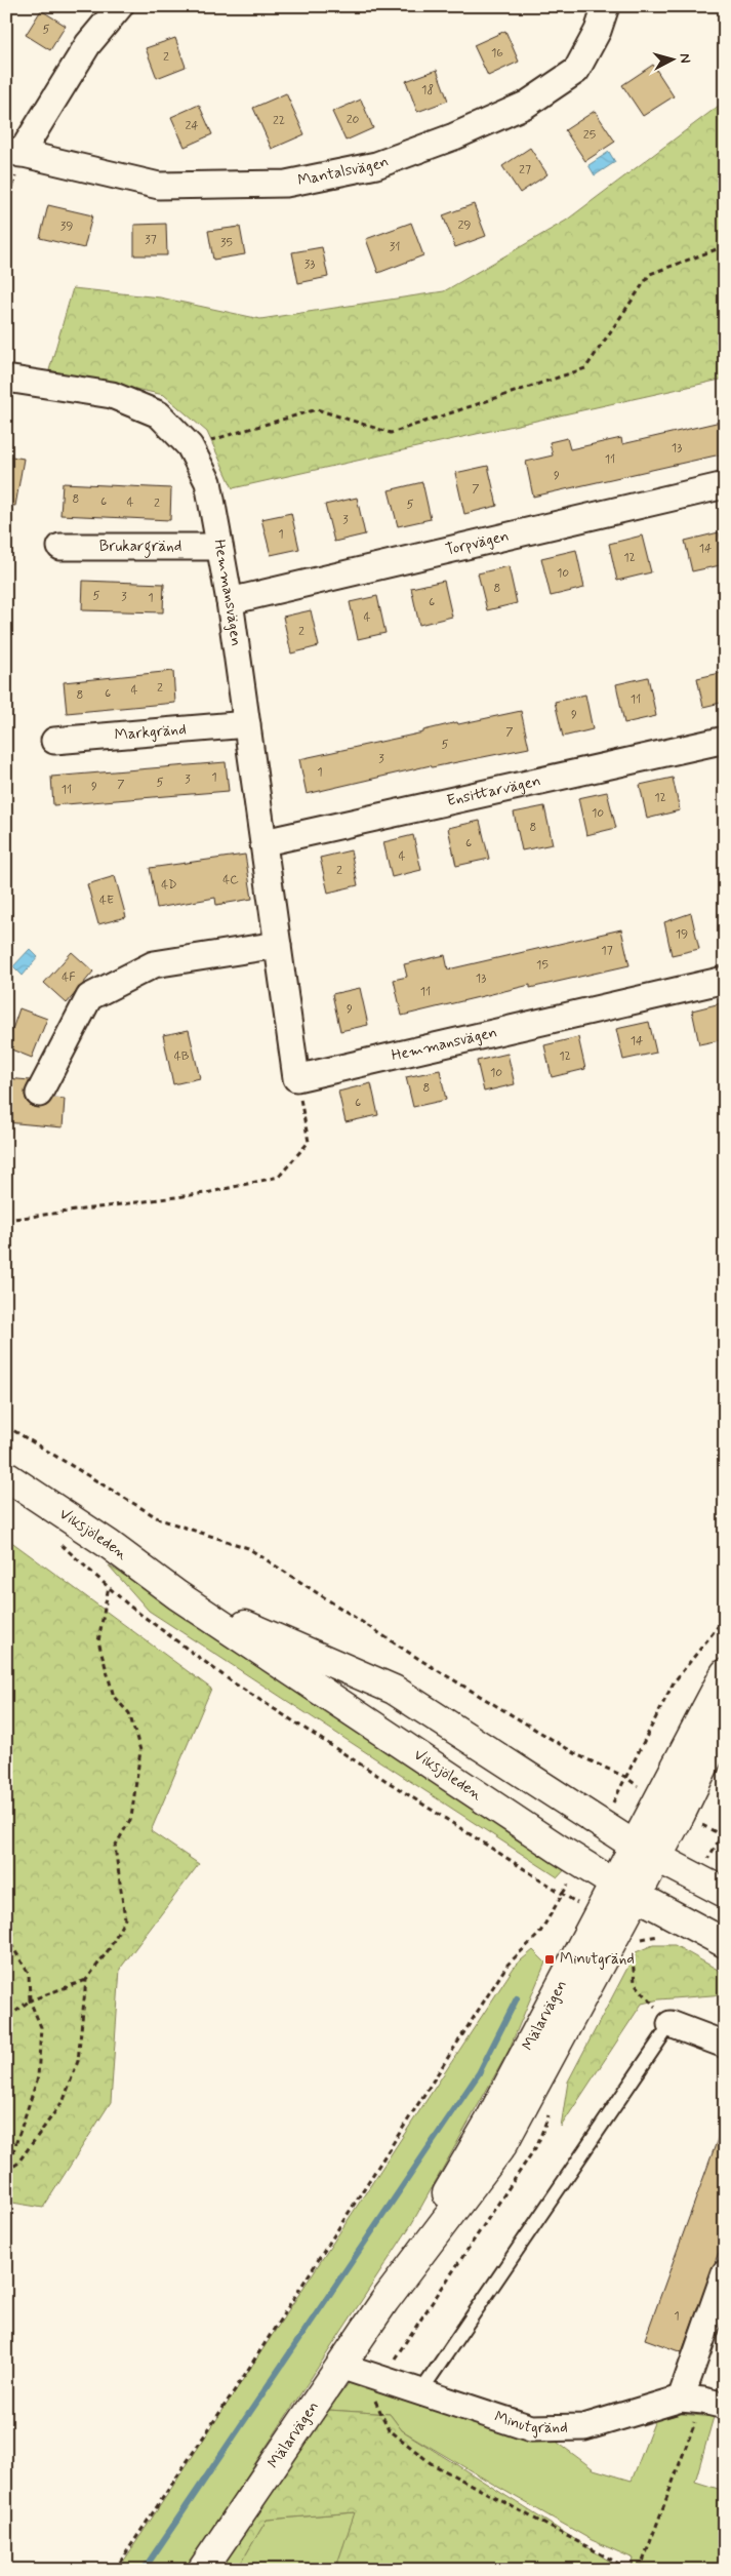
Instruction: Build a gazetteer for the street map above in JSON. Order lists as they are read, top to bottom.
{
  "streets": {
    "main road": ["Viksjöleden", "Mälarvägen"],
    "street": [
      "Mantalsvägen",
      "Torpvägen",
      "Brukargränd",
      "Hemmansvägen",
      "Markgränd",
      "Ensittarvägen",
      "Minutgränd"
    ]
  },
  "crossings": [
    ["Torpvägen", "Hemmansvägen"],
    ["Brukargränd", "Hemmansvägen"],
    ["Hemmansvägen", "Markgränd"],
    ["Hemmansvägen", "Ensittarvägen"],
    ["Viksjöleden", "Mälarvägen"],
    ["Mälarvägen", "Minutgränd"]
  ],
  "places": {
    "transit": ["Minutgränd"]
  },
  "house_numbers": [
    "5",
    "16",
    "2",
    "18",
    "20",
    "22",
    "24",
    "25",
    "27",
    "29",
    "39",
    "37",
    "35",
    "31",
    "33",
    "13",
    "11",
    "9",
    "7",
    "8",
    "6",
    "4",
    "2",
    "5",
    "3",
    "1",
    "14",
    "12",
    "10",
    "8",
    "5",
    "3",
    "1",
    "6",
    "4",
    "2",
    "2",
    "4",
    "6",
    "8",
    "11",
    "9",
    "7",
    "5",
    "3",
    "1",
    "1",
    "3",
    "5",
    "7",
    "9",
    "11",
    "12",
    "10",
    "8",
    "6",
    "4",
    "2",
    "4C",
    "4D",
    "4E",
    "19",
    "17",
    "15",
    "4F",
    "13",
    "11",
    "9",
    "14",
    "4B",
    "12",
    "10",
    "8",
    "6",
    "1"
  ],
  "north": "right"
}
